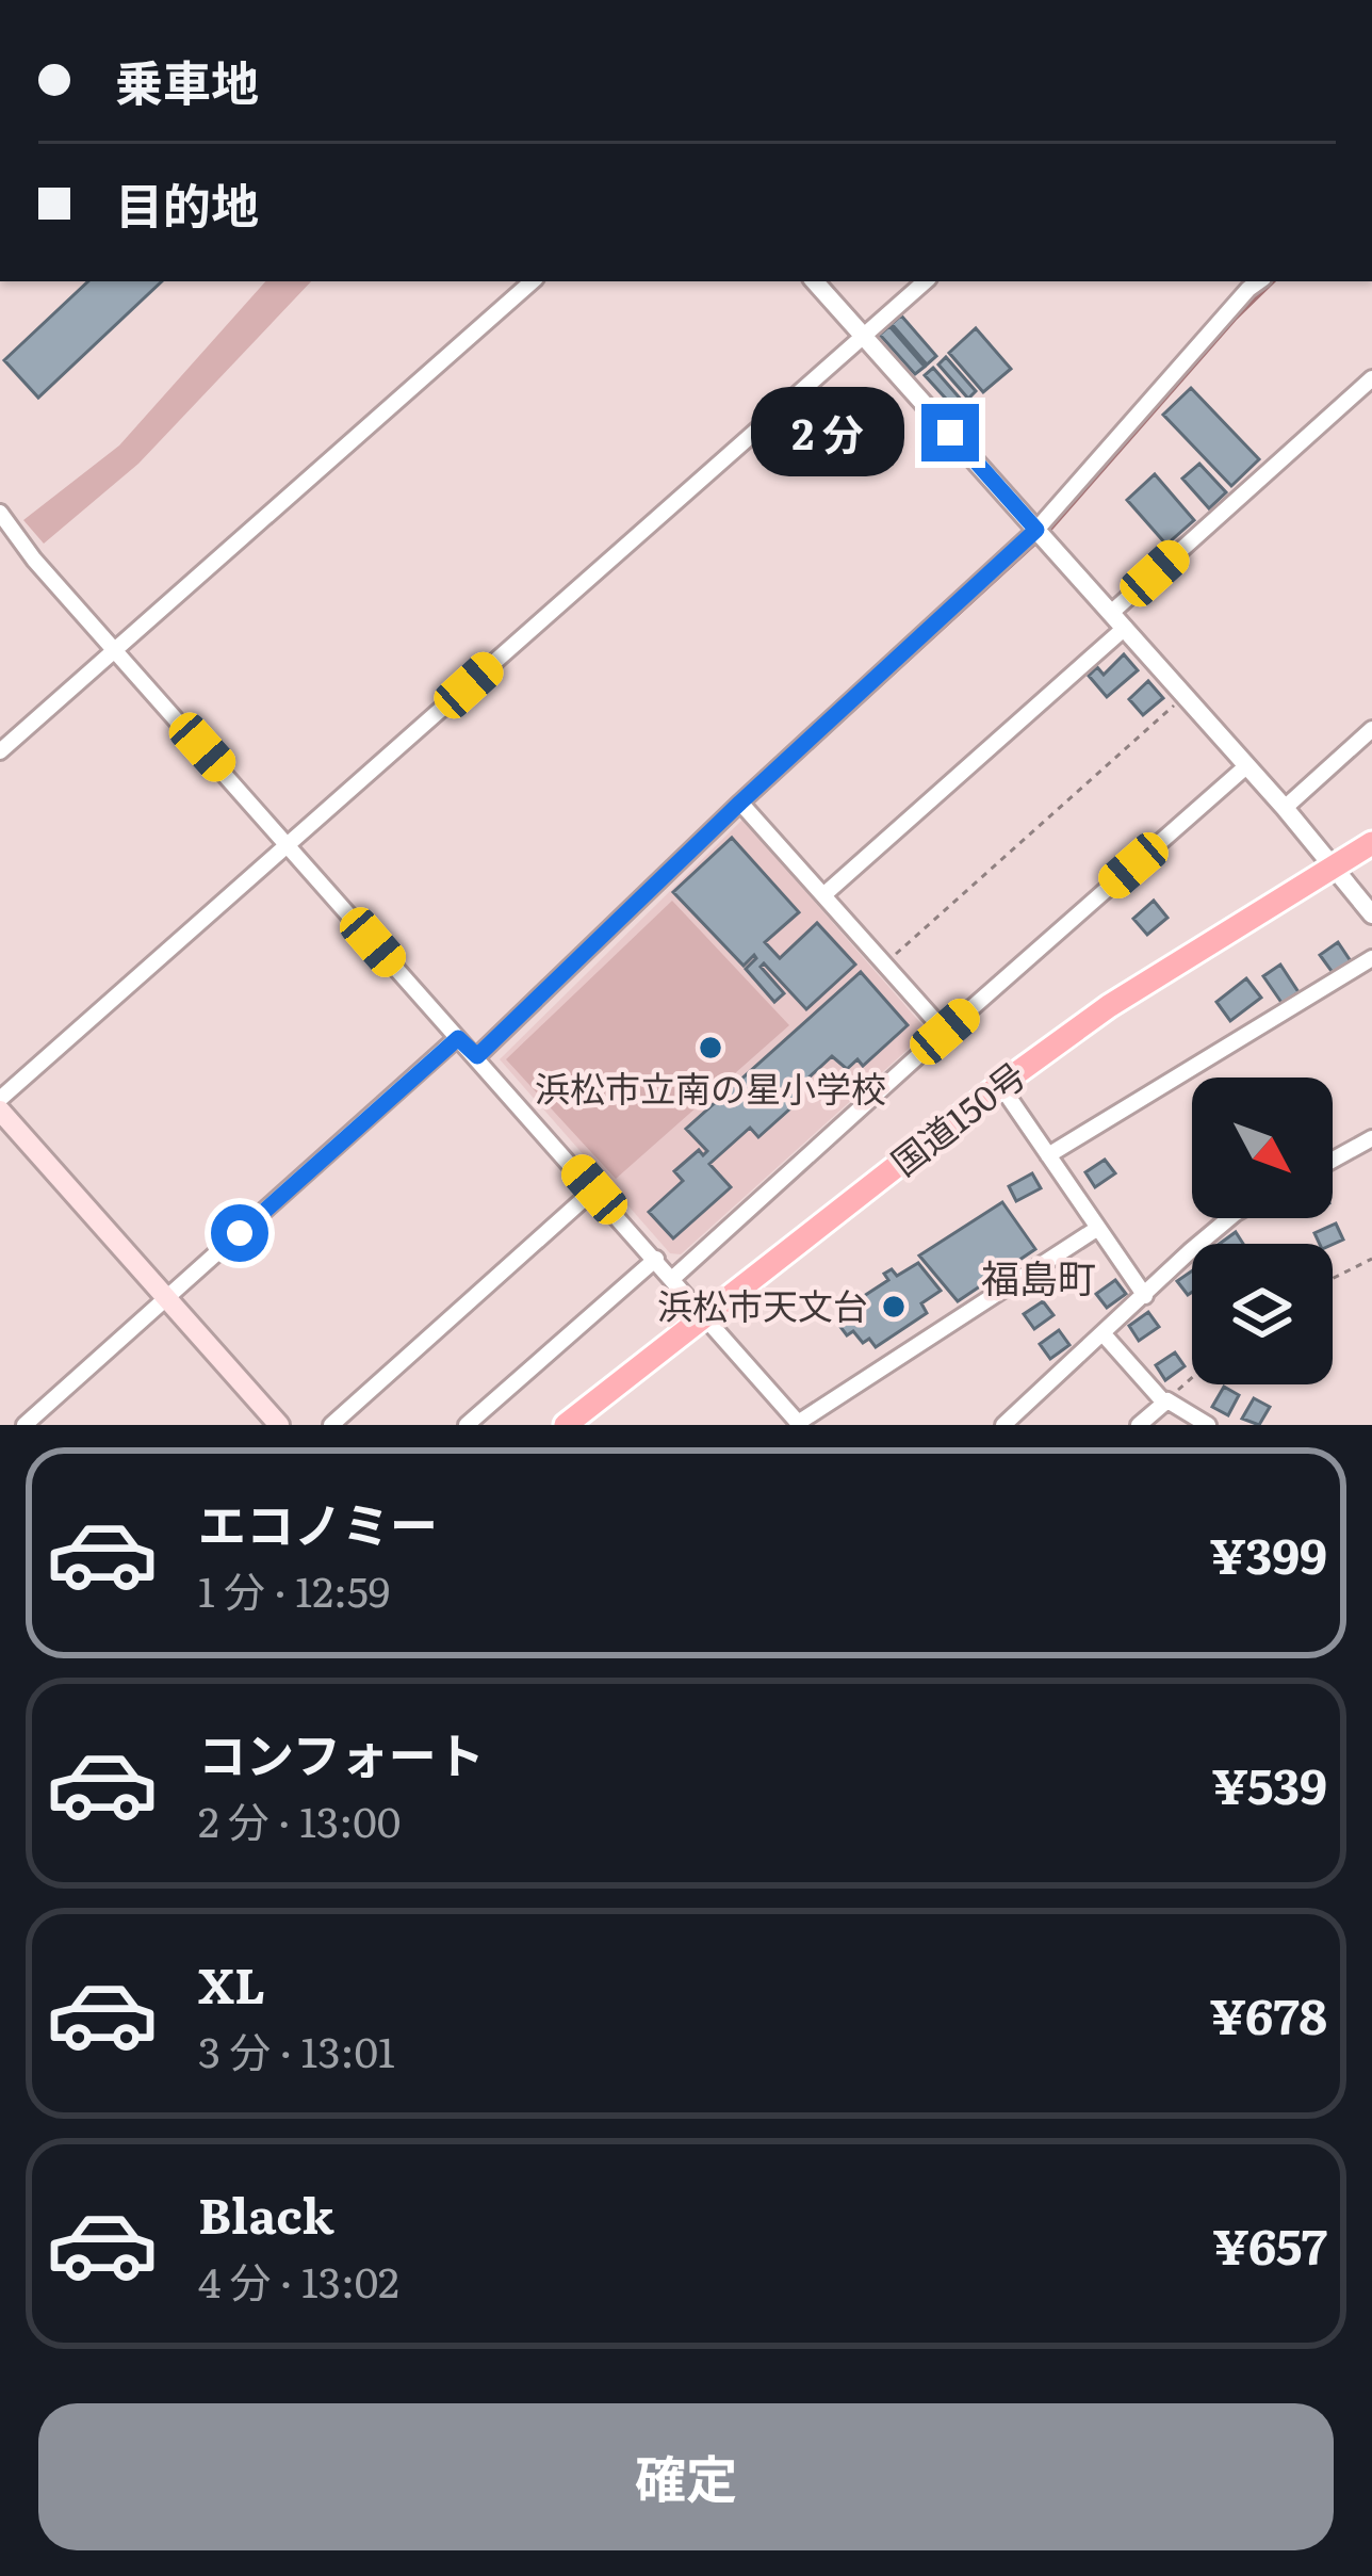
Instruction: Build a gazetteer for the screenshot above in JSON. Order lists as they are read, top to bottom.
{
  "streets": {
    "highway": ["国道150号"]
  },
  "districts": ["福島町"],
  "places": ["浜松市立南の星小学校", "浜松市天文台"],
  "north": "bottom right",
  "page": {
    "banner": ["乗車地", "目的地"],
    "bubble": "2 分",
    "list": [
      {
        "name": "エコノミー",
        "note": "1 分 · 12:59",
        "value": "¥399"
      },
      {
        "name": "コンフォート",
        "note": "2 分 · 13:00",
        "value": "¥539"
      },
      {
        "name": "XL",
        "note": "3 分 · 13:01",
        "value": "¥678"
      },
      {
        "name": "Black",
        "note": "4 分 · 13:02",
        "value": "¥657"
      }
    ],
    "buttons": "確定"
  }
}
